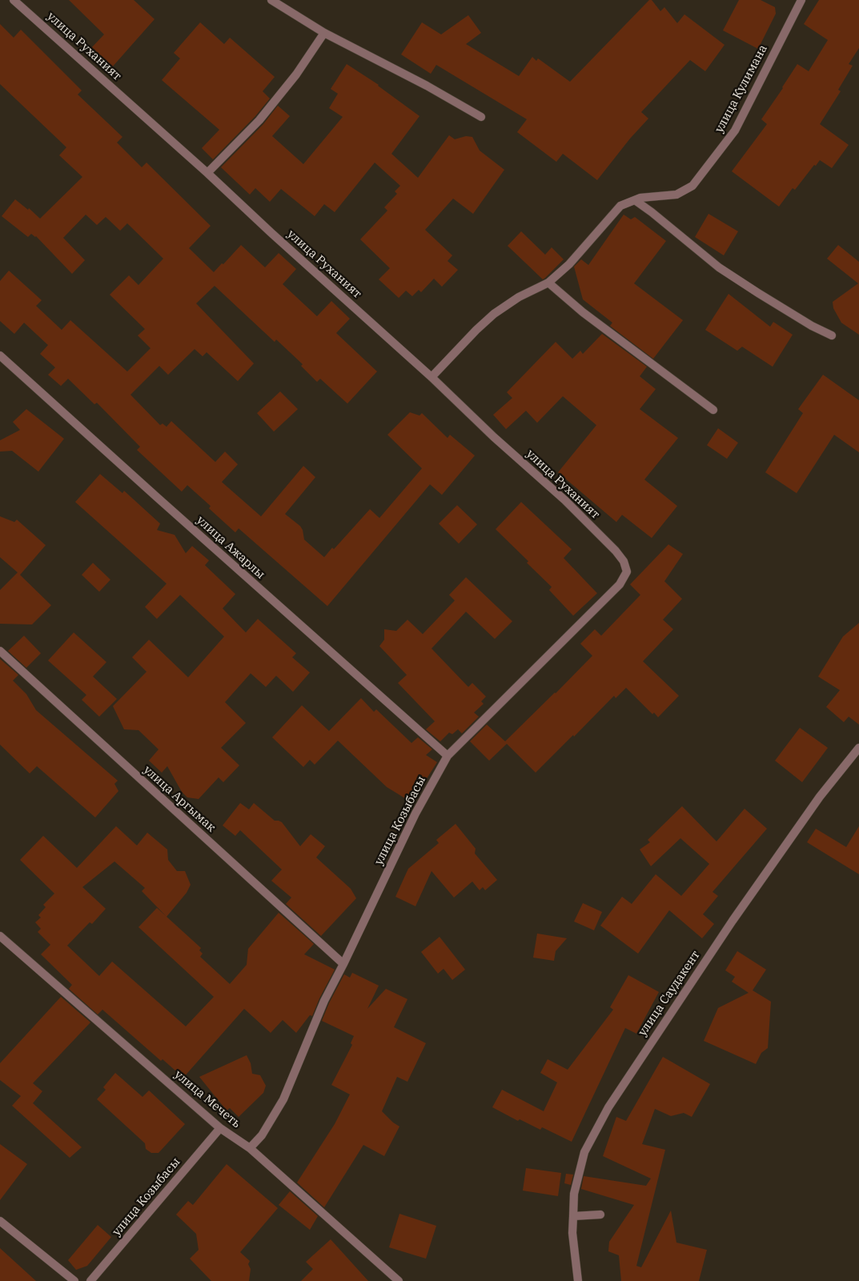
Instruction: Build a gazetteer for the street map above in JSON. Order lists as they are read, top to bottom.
{
  "streets": {
    "street": [
      "улица Руханият",
      "улица Кулимана",
      "улица Ажарлы",
      "улица Аргымак",
      "улица Козыбасы",
      "улица Саудакент",
      "улица Мечеть"
    ]
  },
  "crossings": [
    ["улица Руханият", "улица Кулимана"],
    ["улица Руханият", "улица Козыбасы"],
    ["улица Ажарлы", "улица Козыбасы"],
    ["улица Аргымак", "улица Козыбасы"],
    ["улица Козыбасы", "улица Мечеть"]
  ]
}
